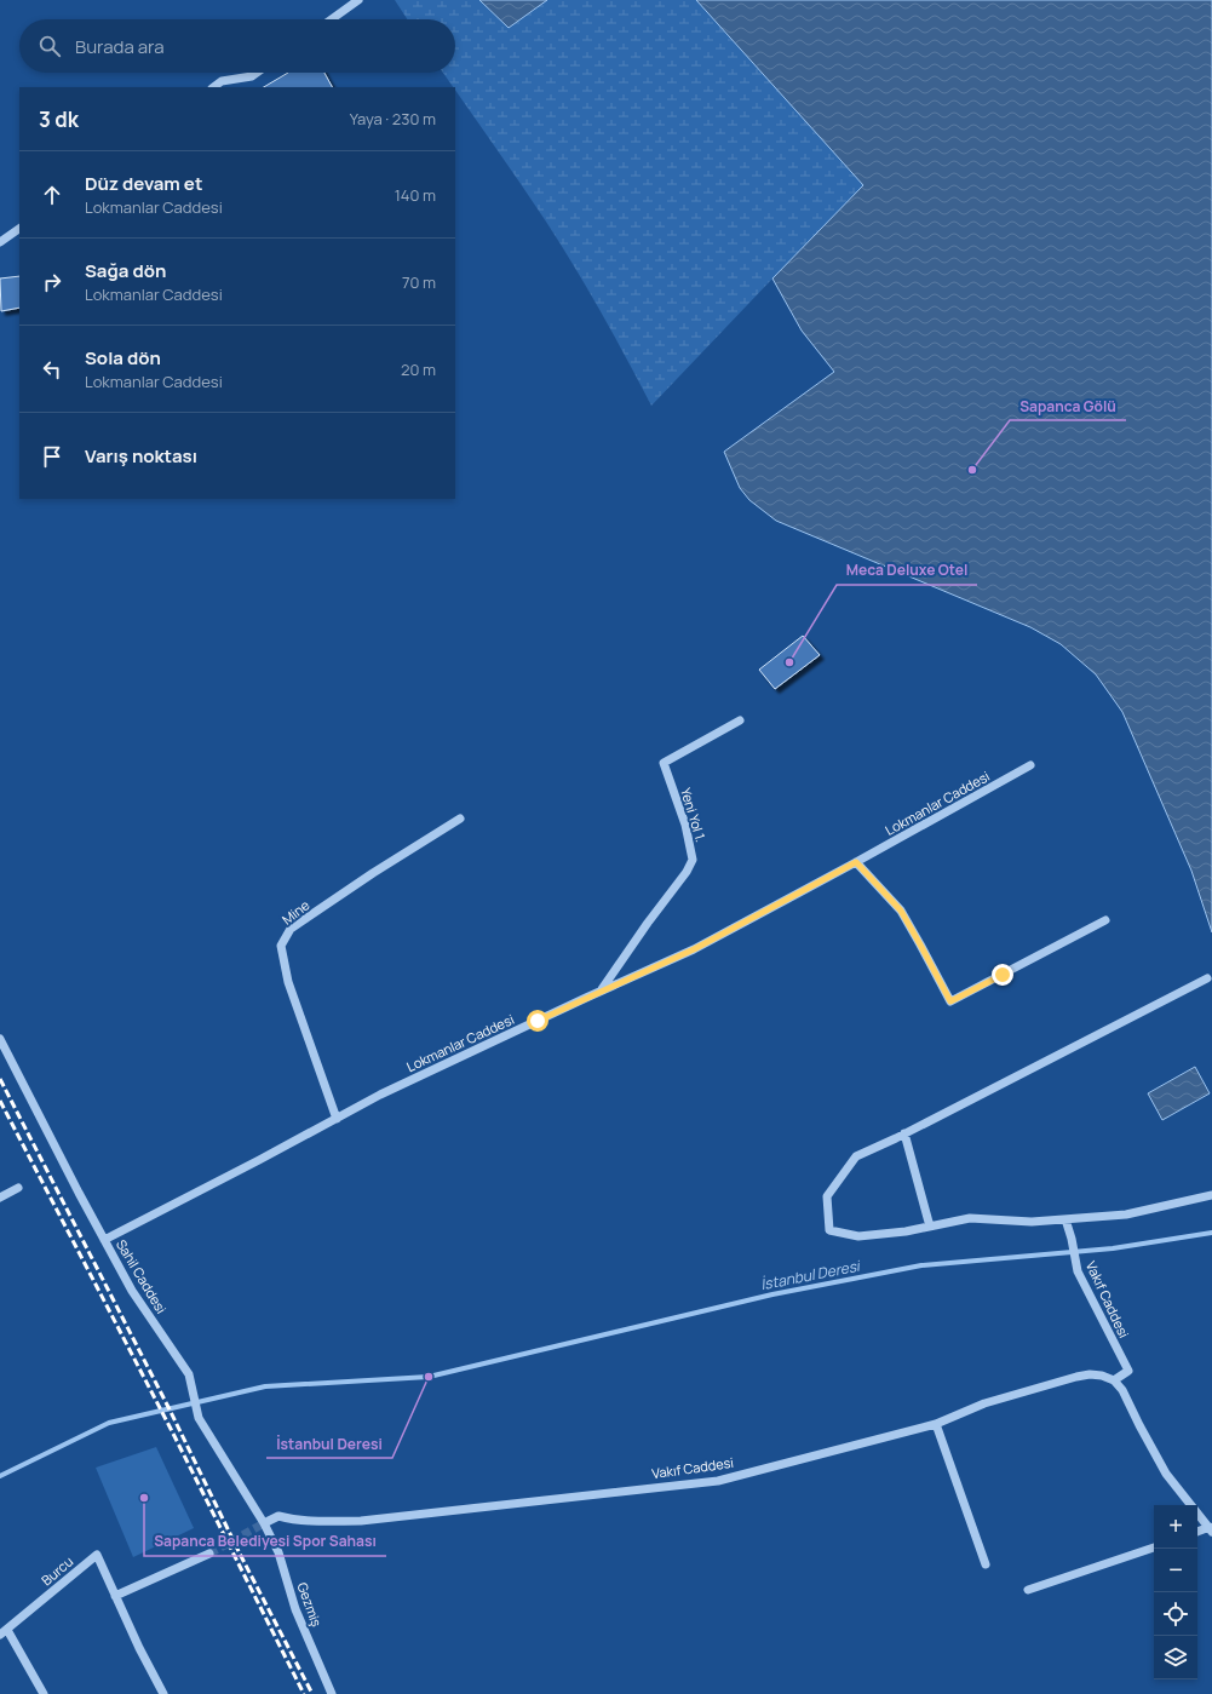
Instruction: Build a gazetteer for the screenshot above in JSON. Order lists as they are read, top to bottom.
{
  "streets": {
    "street": [
      "Lokmanlar Caddesi",
      "Yeni Yol 1.",
      "Mine",
      "Sahil Caddesi",
      "Vakıf Caddesi",
      "Burcu",
      "Gezmiş"
    ]
  },
  "crossings": [
    ["Lokmanlar Caddesi", "Yeni Yol 1."],
    ["Lokmanlar Caddesi", "Mine"],
    ["Lokmanlar Caddesi", "Sahil Caddesi"],
    ["Sahil Caddesi", "Vakıf Caddesi"],
    ["Sahil Caddesi", "Gezmiş"],
    ["Vakıf Caddesi", "Gezmiş"]
  ],
  "water": ["İstanbul Deresi"],
  "places": [
    "Sapanca Gölü",
    "Meca Deluxe Otel",
    "İstanbul Deresi",
    "Sapanca Belediyesi Spor Sahası"
  ],
  "page": {
    "search": "Burada ara",
    "heading": ["3 dk", "Yaya · 230 m"],
    "list": [
      ["Düz devam et", "Lokmanlar Caddesi", "140 m"],
      ["Sağa dön", "Lokmanlar Caddesi", "70 m"],
      ["Sola dön", "Lokmanlar Caddesi", "20 m"],
      "Varış noktası"
    ],
    "map_buttons": ["+", "−"]
  }
}
